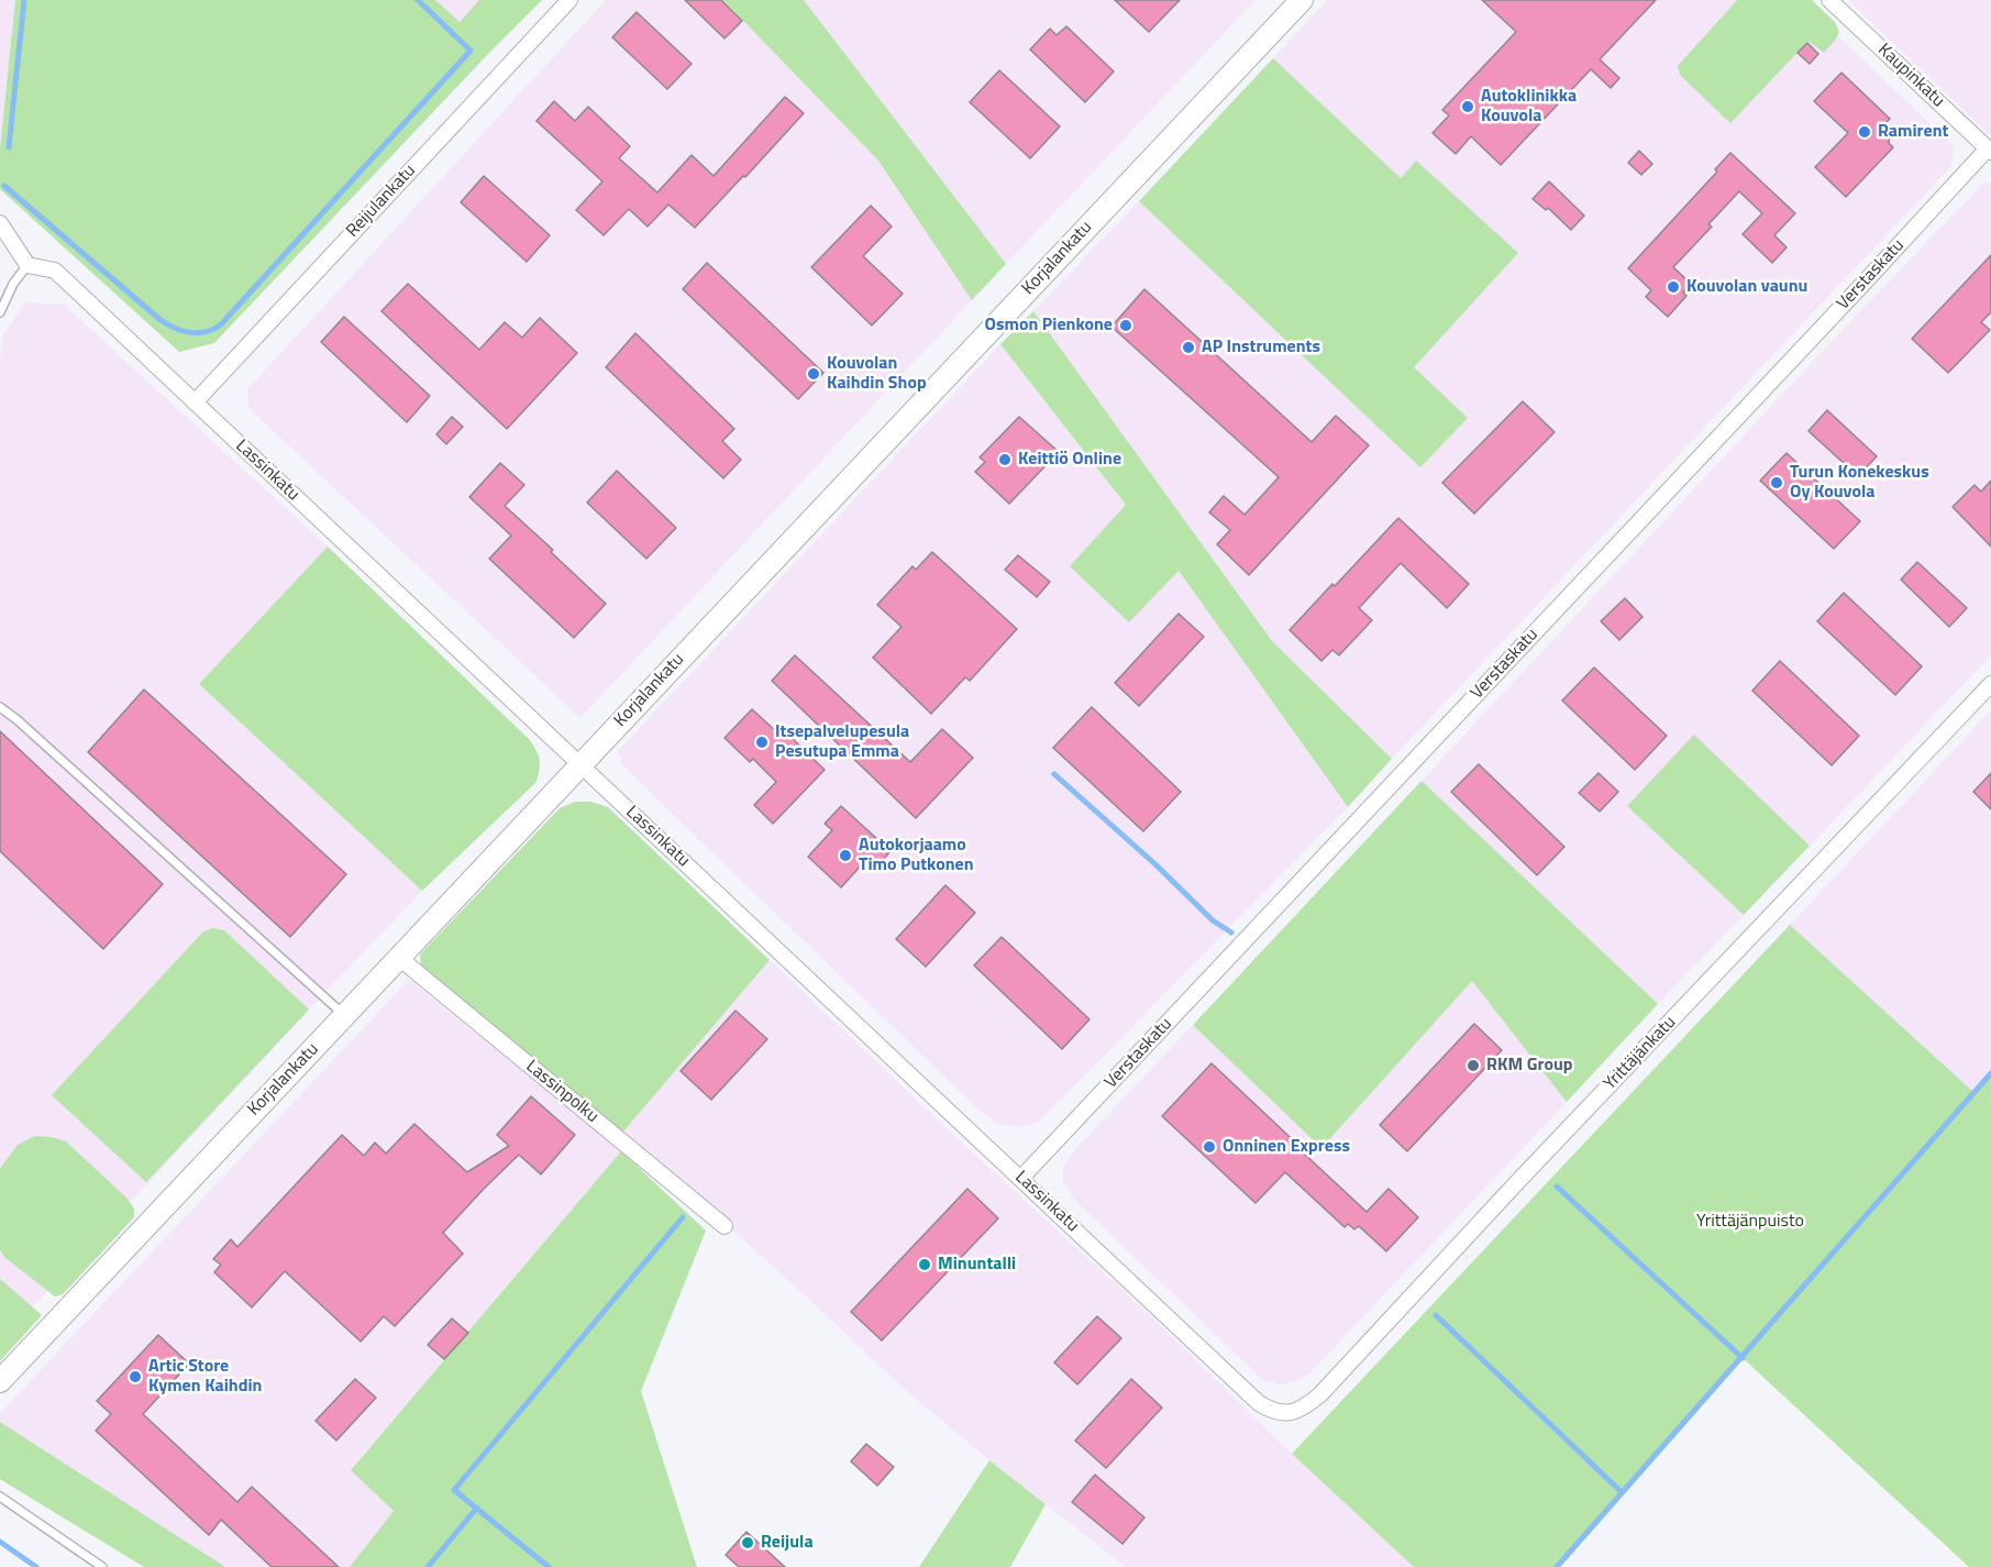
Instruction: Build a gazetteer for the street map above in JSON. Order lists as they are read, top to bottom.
{
  "streets": {
    "street": [
      "Kaupinkatu",
      "Reijulankatu",
      "Korjalankatu",
      "Verstaskatu",
      "Lassinkatu",
      "Yrittäjänkatu",
      "Lassinpolku"
    ]
  },
  "crossings": [
    ["Kaupinkatu", "Verstaskatu"],
    ["Reijulankatu", "Lassinkatu"],
    ["Korjalankatu", "Lassinkatu"],
    ["Korjalankatu", "Lassinpolku"],
    ["Verstaskatu", "Lassinkatu"],
    ["Lassinkatu", "Yrittäjänkatu"]
  ],
  "parks": ["Yrittäjänpuisto"],
  "places": [
    "Autoklinikka Kouvola",
    "Ramirent",
    "Kouvolan vaunu",
    "Osmon Pienkone",
    "AP Instruments",
    "Kouvolan Kaihdin Shop",
    "Keittiö Online",
    "Turun Konekeskus Oy Kouvola",
    "Itsepalvelupesula Pesutupa Emma",
    "Autokorjaamo Timo Putkonen",
    "RKM Group",
    "Onninen Express",
    "Minuntalli",
    "Artic Store Kymen Kaihdin",
    "Reijula"
  ]
}
